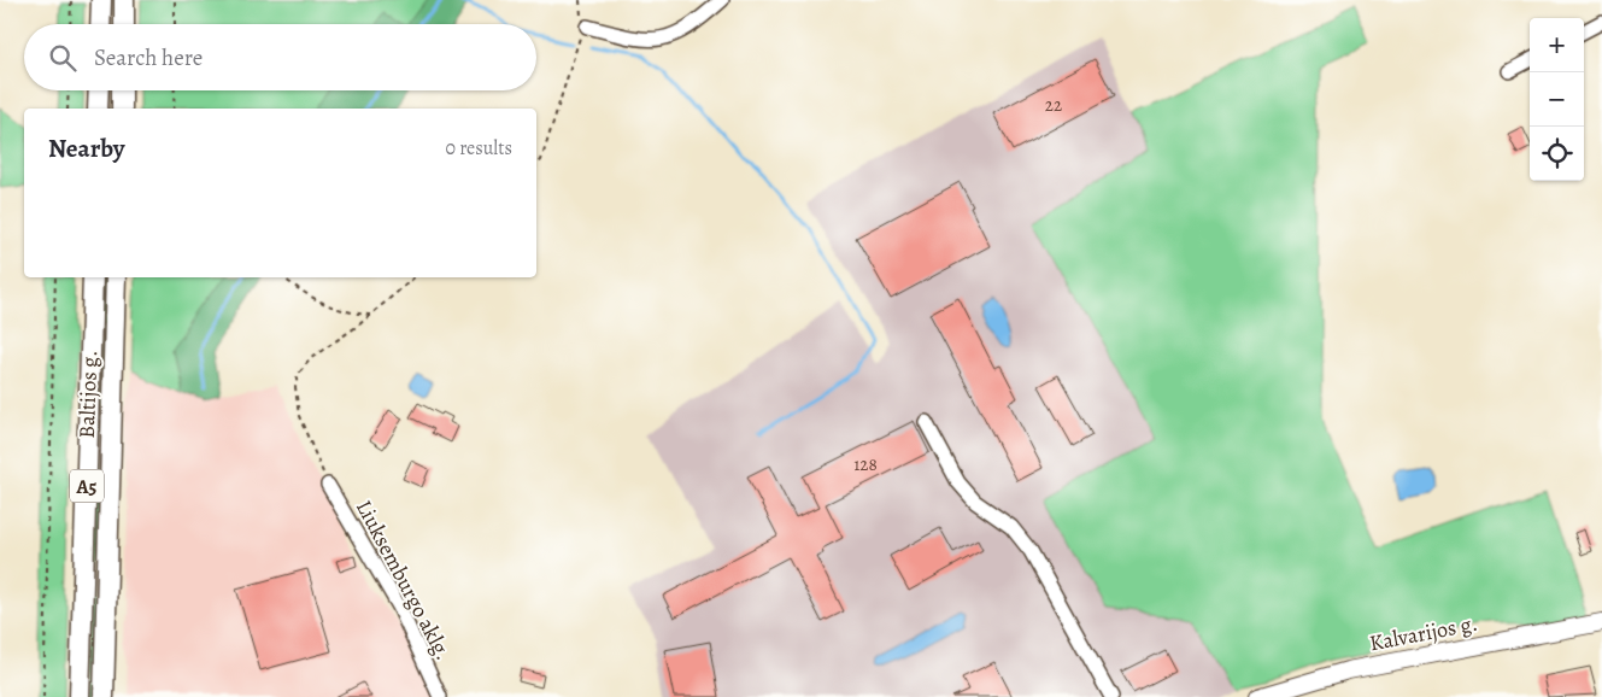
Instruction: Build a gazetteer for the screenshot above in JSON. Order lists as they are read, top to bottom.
{
  "streets": {
    "highway": ["Baltijos g.", "A5"],
    "main road": ["Kalvarijos g."],
    "street": ["Liuksemburgo aklg."]
  },
  "house_numbers": ["22", "128"],
  "page": {
    "map_buttons": ["+", "−"],
    "search": "Search here",
    "heading": ["Nearby", "0 results"]
  }
}
